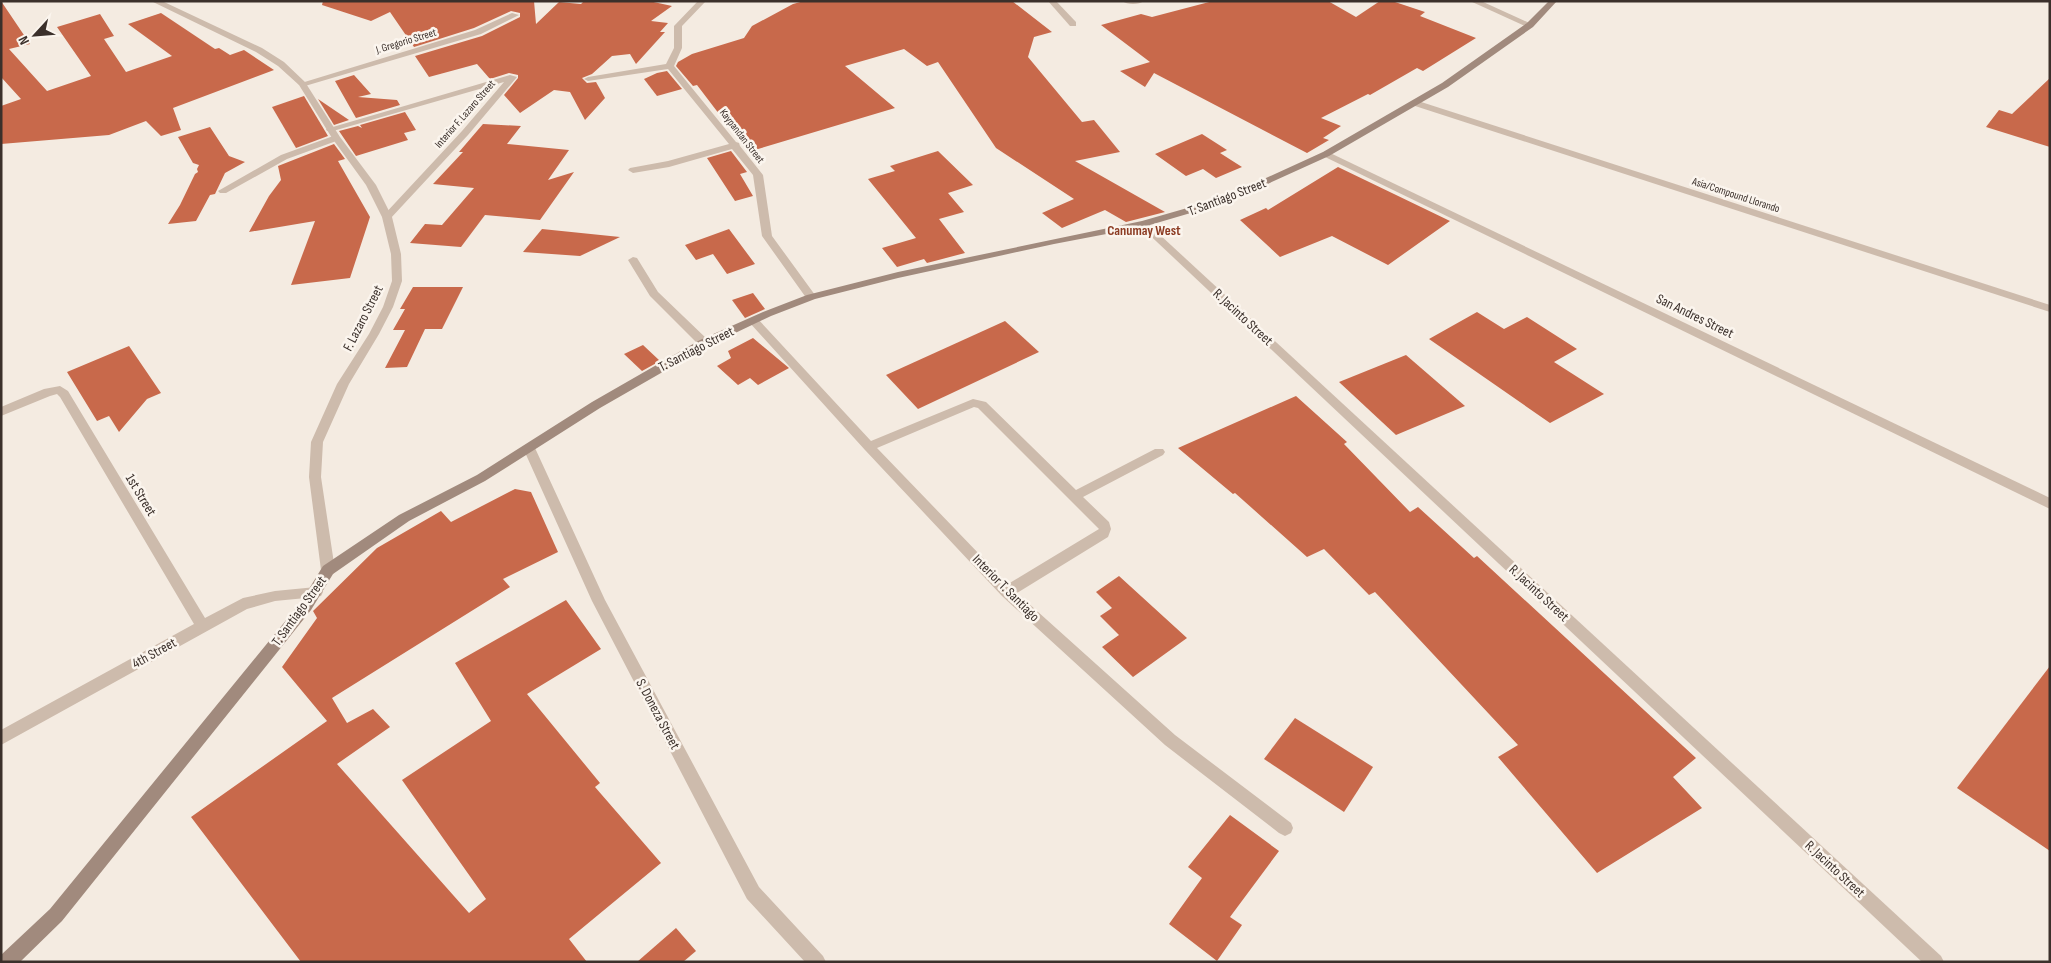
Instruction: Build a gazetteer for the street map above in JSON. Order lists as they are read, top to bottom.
{
  "streets": {
    "main road": ["T. Santiago Street"],
    "street": [
      "J. Gregorio Street",
      "Interior F. Lazaro Street",
      "Kaypandan Street",
      "Asia/Compound Llorando",
      "San Andres Street",
      "R. Jacinto Street",
      "F. Lazaro Street",
      "1st Street",
      "Interior T. Santiago",
      "4th Street",
      "S. Doneza Street"
    ]
  },
  "crossings": [
    ["J. Gregorio Street", "F. Lazaro Street"],
    ["Interior F. Lazaro Street", "F. Lazaro Street"],
    ["Kaypandan Street", "T. Santiago Street"],
    ["Asia/Compound Llorando", "T. Santiago Street"],
    ["T. Santiago Street", "San Andres Street"],
    ["T. Santiago Street", "R. Jacinto Street"],
    ["T. Santiago Street", "F. Lazaro Street"],
    ["T. Santiago Street", "Interior T. Santiago"],
    ["T. Santiago Street", "4th Street"],
    ["T. Santiago Street", "S. Doneza Street"],
    ["1st Street", "4th Street"]
  ],
  "districts": ["Canumay West"],
  "north": "bottom left"
}
